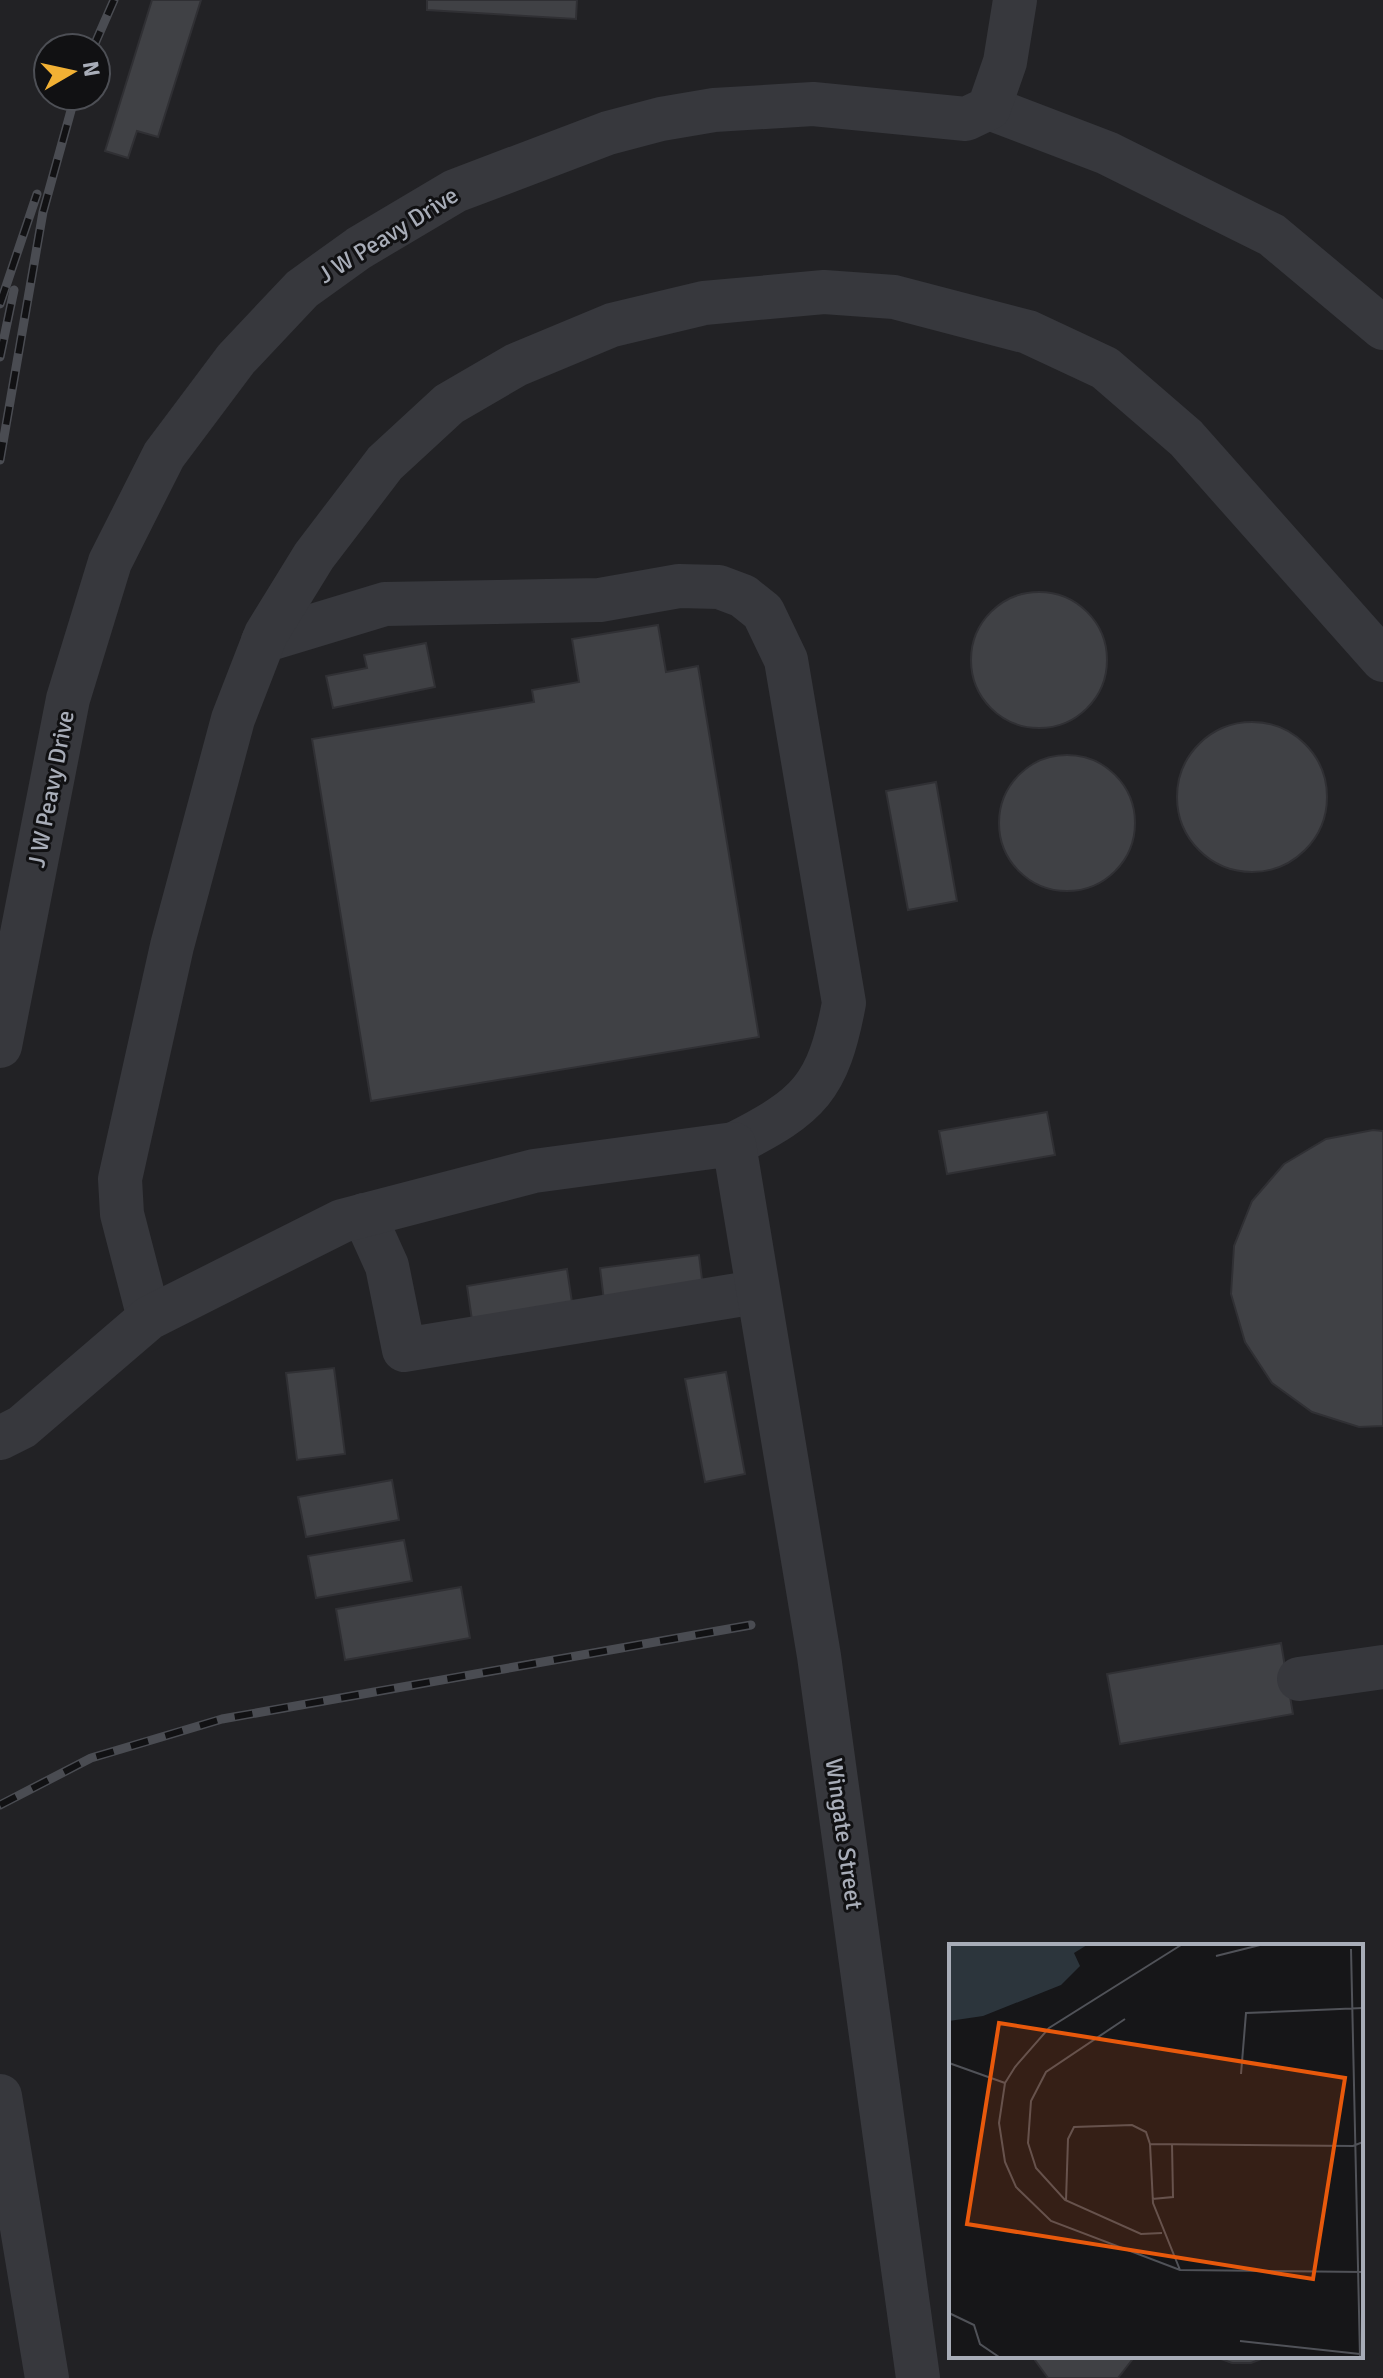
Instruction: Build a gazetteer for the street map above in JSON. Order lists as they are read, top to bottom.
{
  "streets": {
    "street": ["J W Peavy Drive", "Wingate Street"]
  },
  "north": "right"
}
